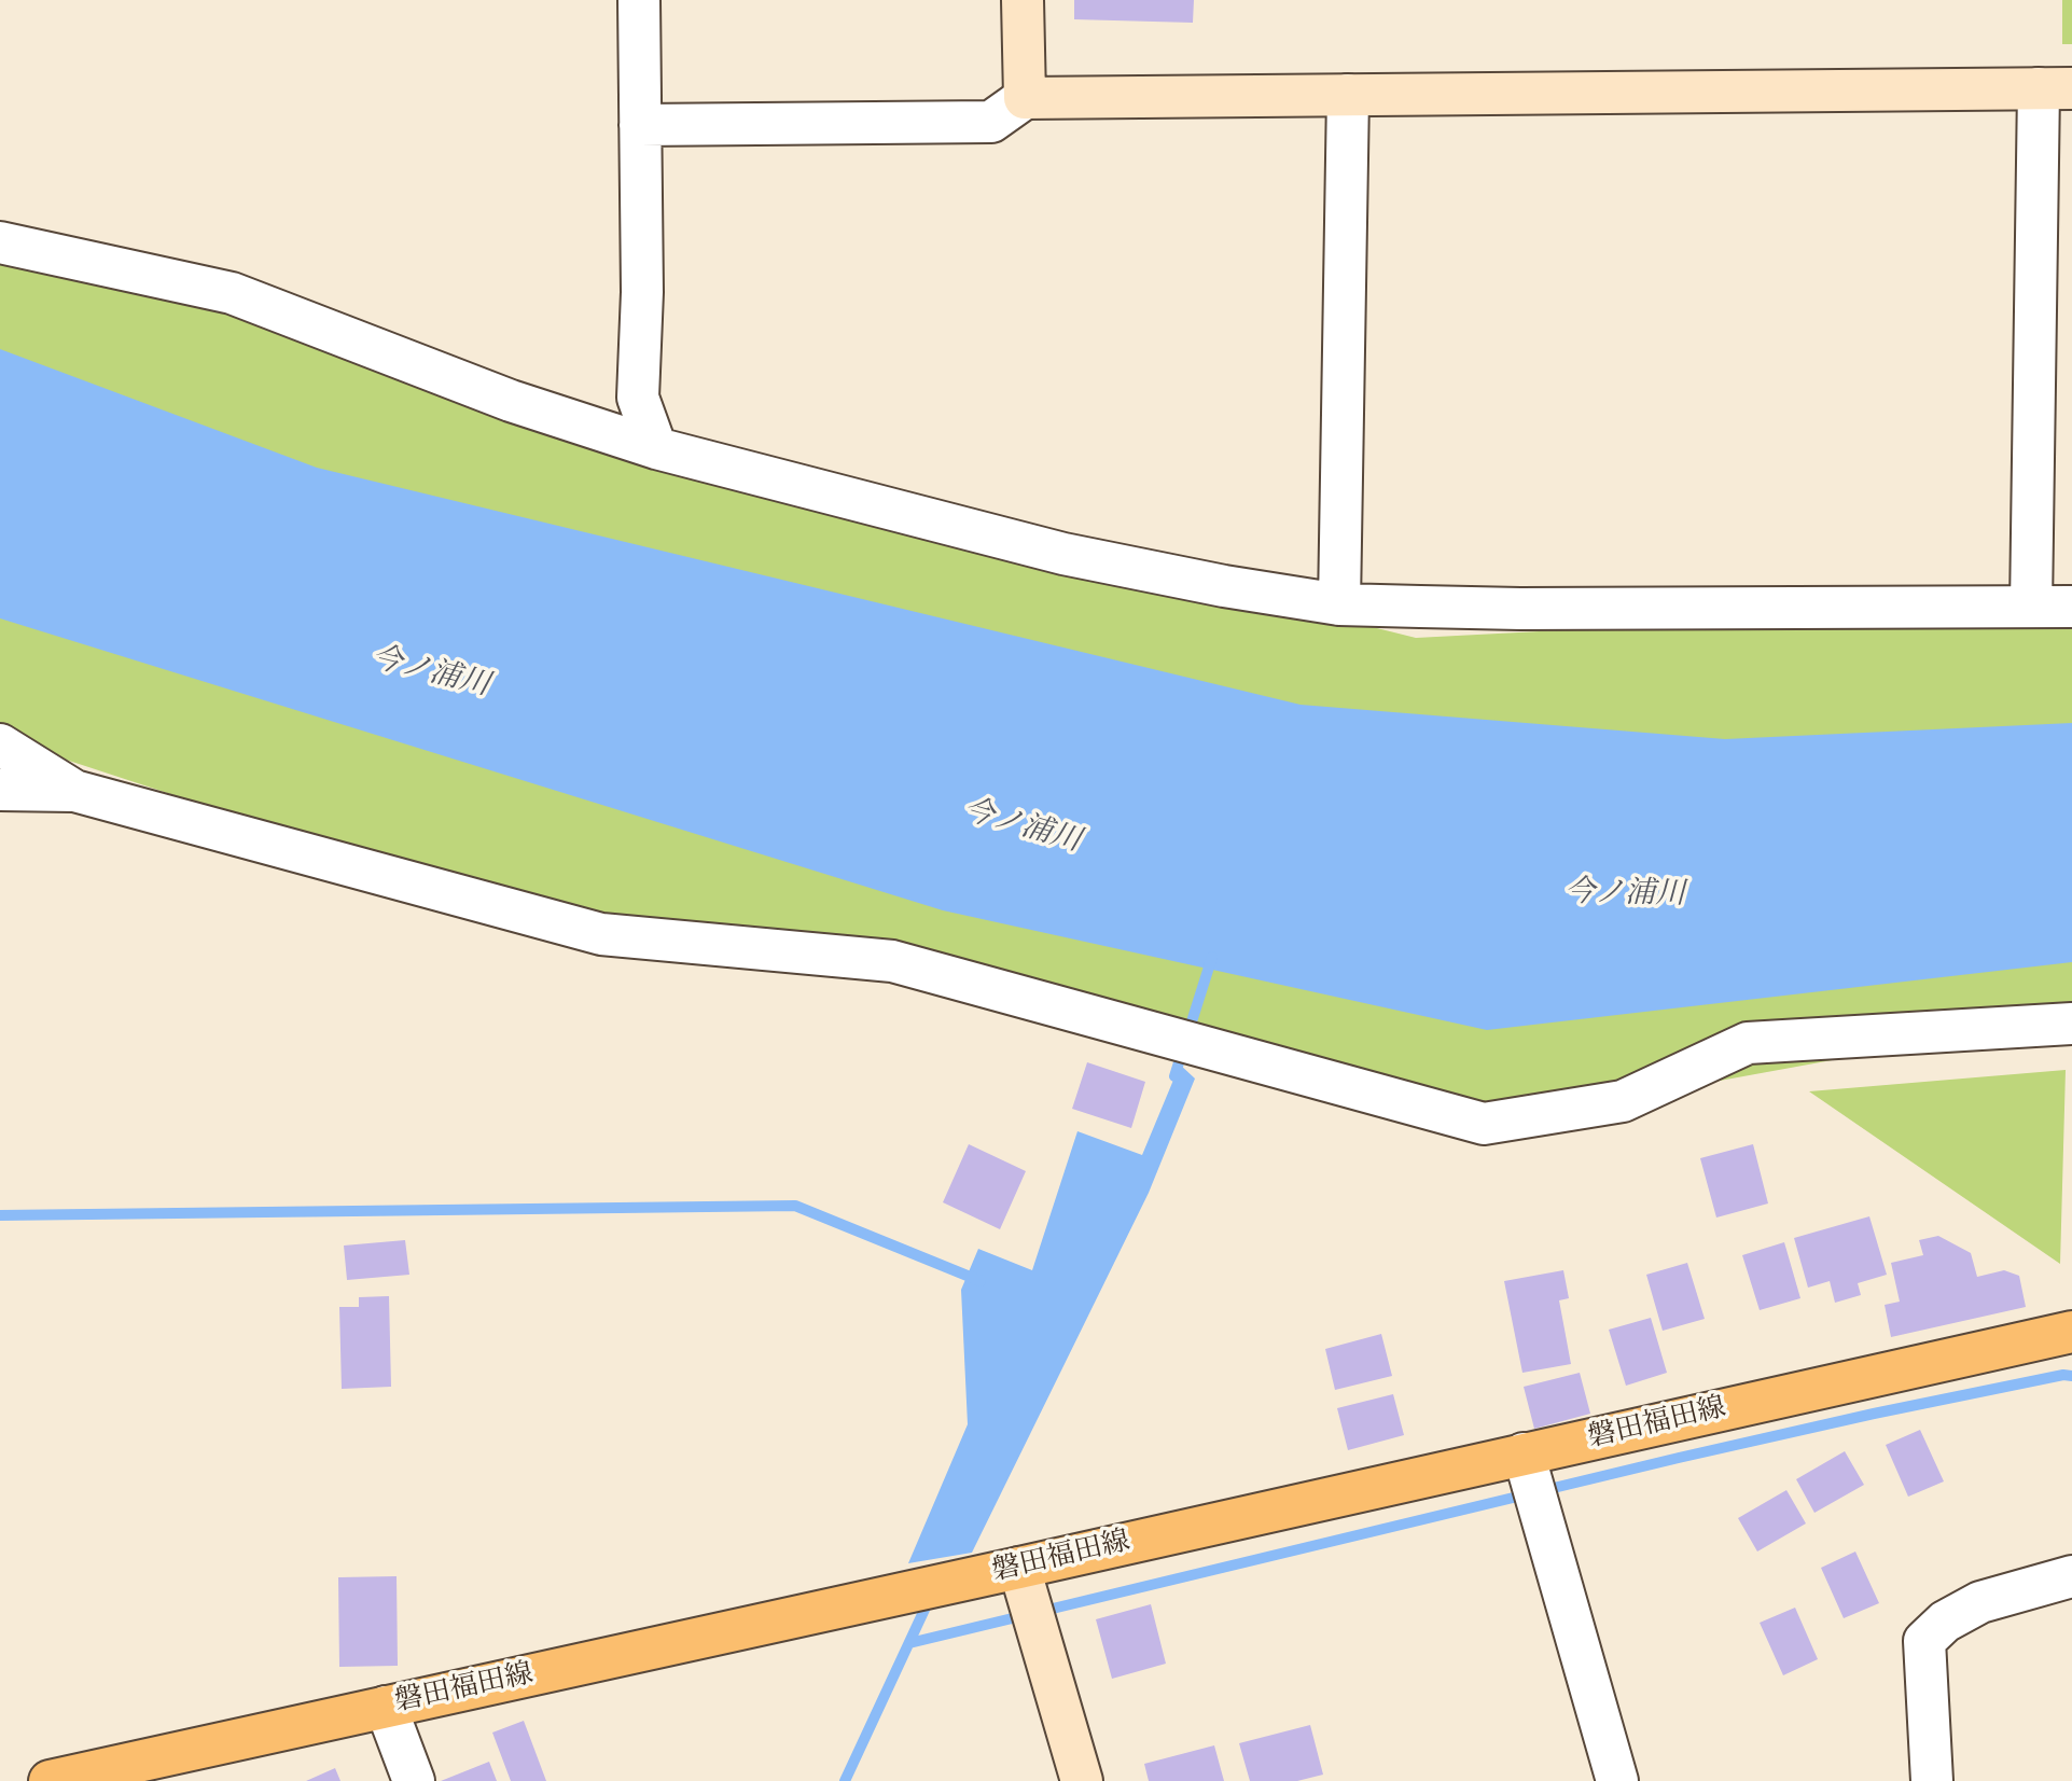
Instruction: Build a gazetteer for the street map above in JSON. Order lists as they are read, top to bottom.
{
  "streets": {
    "main road": ["磐田福田線"]
  },
  "water": ["今ノ浦川"]
}
